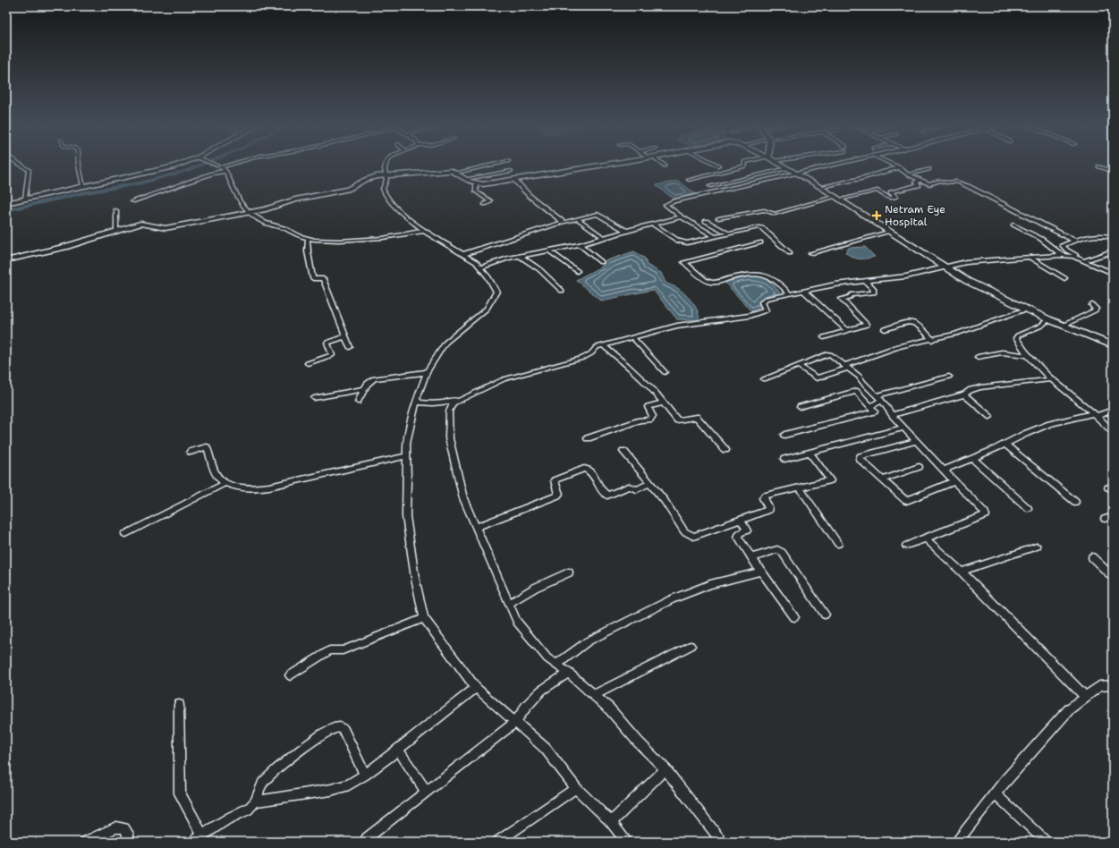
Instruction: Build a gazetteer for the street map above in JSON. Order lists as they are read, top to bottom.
{
  "places": {
    "health": ["Netram Eye Hospital"]
  }
}
